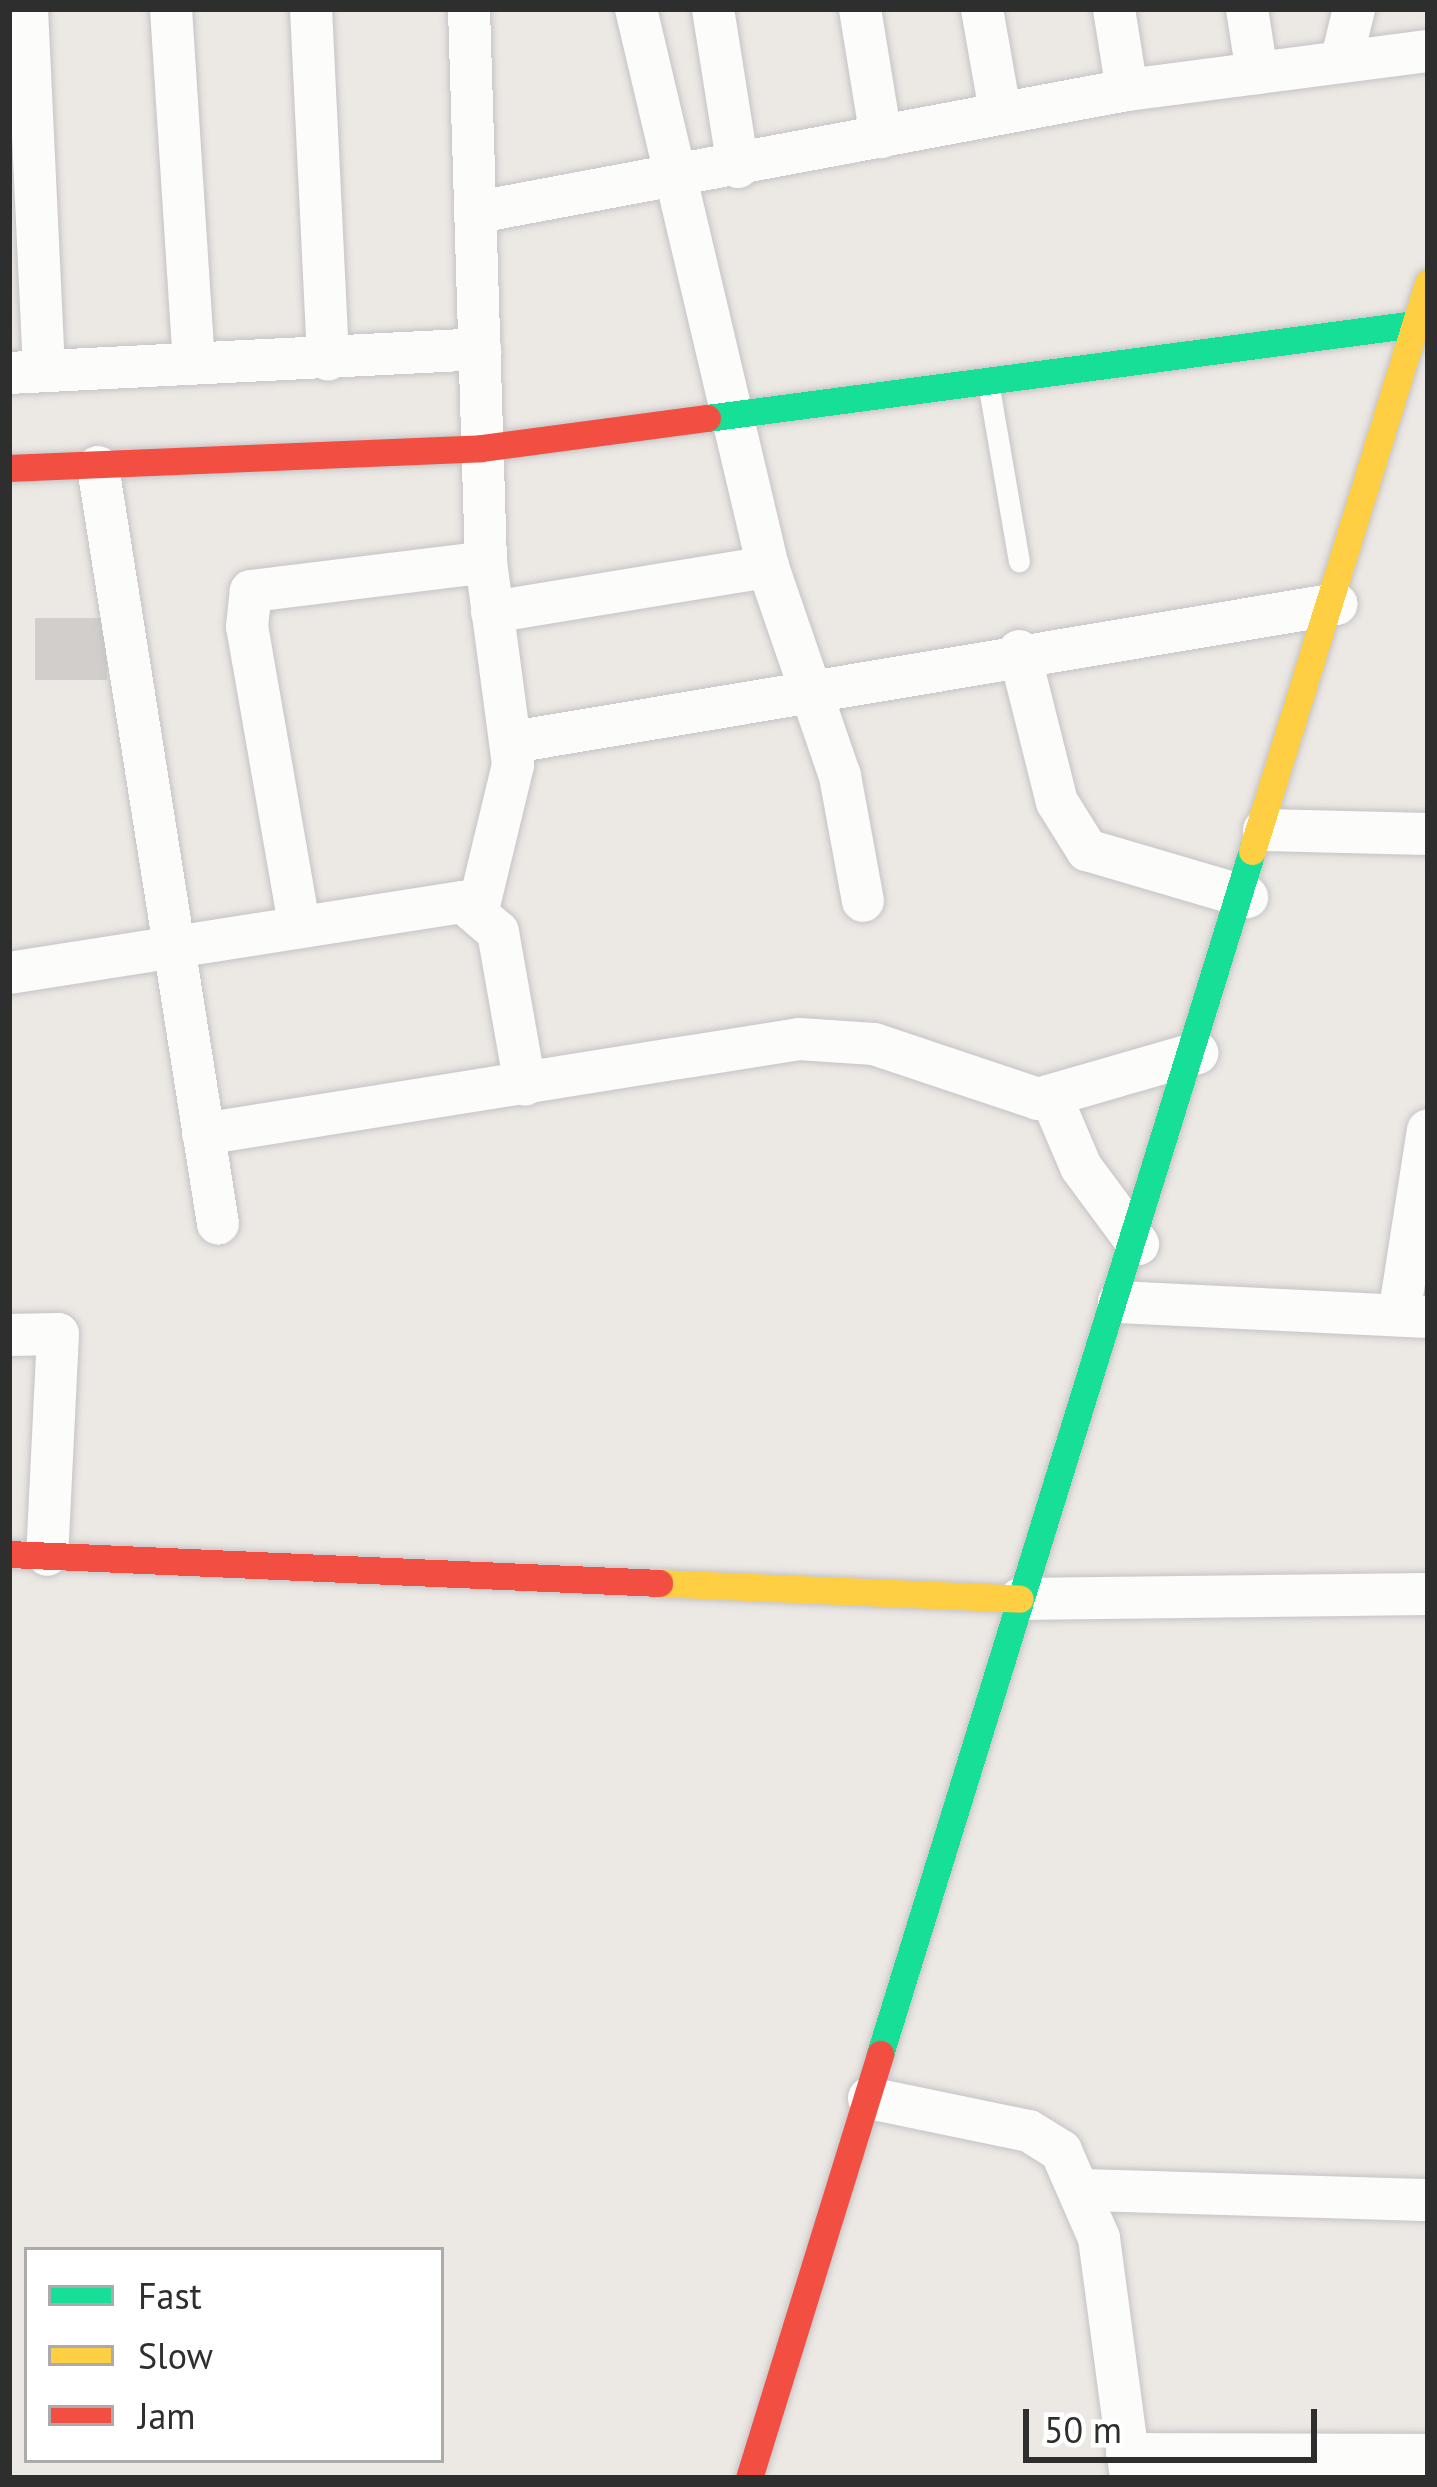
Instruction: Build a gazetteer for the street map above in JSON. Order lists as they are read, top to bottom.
{
  "legend": ["Fast", "Slow", "Jam"],
  "scale_bar": "50 m"
}
